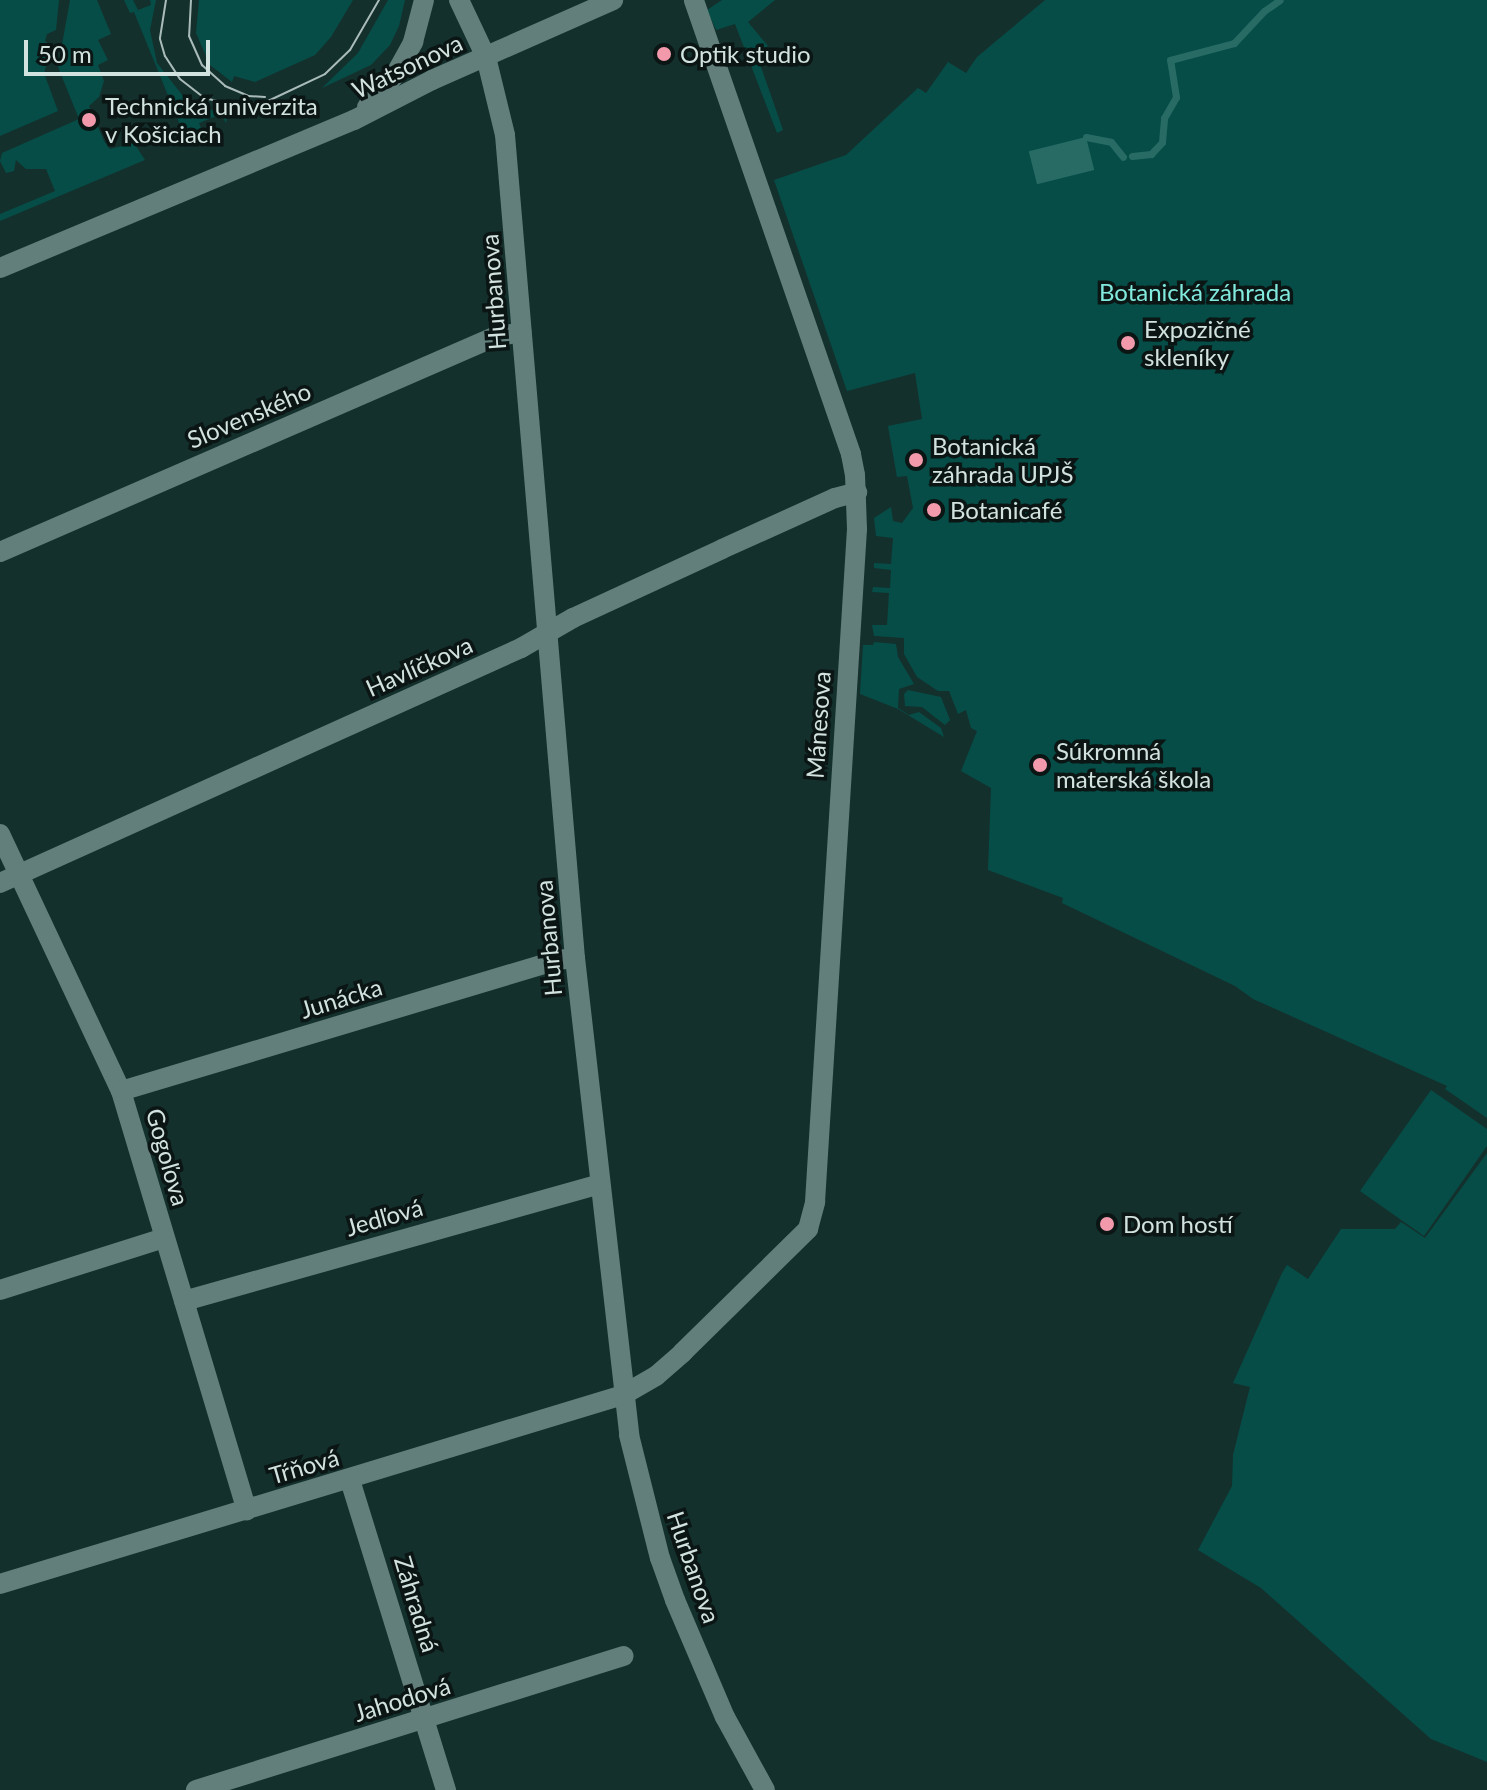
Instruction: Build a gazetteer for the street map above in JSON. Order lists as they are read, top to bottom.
{
  "streets": {
    "street": [
      "Watsonova",
      "Hurbanova",
      "Slovenského",
      "Havlíčkova",
      "Mánesova",
      "Junácka",
      "Gogoľova",
      "Jedľová",
      "Tŕňová",
      "Záhradná",
      "Jahodová"
    ]
  },
  "crossings": [
    ["Watsonova", "Hurbanova"],
    ["Hurbanova", "Slovenského"],
    ["Hurbanova", "Havlíčkova"],
    ["Hurbanova", "Mánesova"],
    ["Hurbanova", "Junácka"],
    ["Hurbanova", "Jedľová"],
    ["Hurbanova", "Tŕňová"],
    ["Havlíčkova", "Mánesova"],
    ["Havlíčkova", "Gogoľova"],
    ["Mánesova", "Tŕňová"],
    ["Junácka", "Gogoľova"],
    ["Gogoľova", "Jedľová"],
    ["Gogoľova", "Tŕňová"],
    ["Tŕňová", "Záhradná"],
    ["Záhradná", "Jahodová"]
  ],
  "parks": ["Botanická záhrada"],
  "places": [
    "Optik studio",
    "Technická univerzita v Košiciach",
    "Expozičné skleníky",
    "Botanická záhrada UPJŠ",
    "Botanicafé",
    "Súkromná materská škola",
    "Dom hostí"
  ],
  "scale_bar": "50 m"
}
